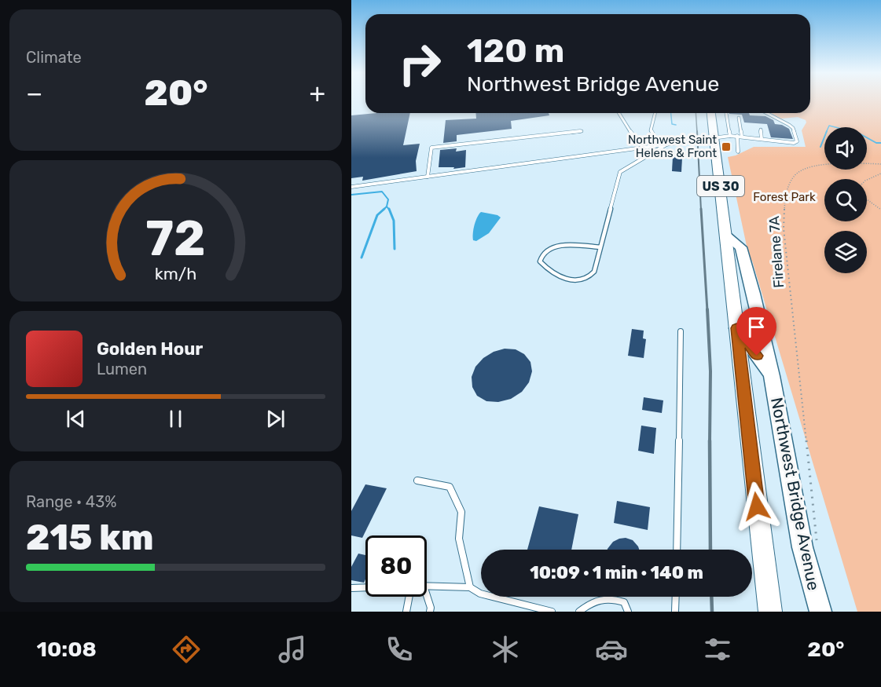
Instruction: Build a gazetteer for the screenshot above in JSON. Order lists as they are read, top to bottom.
{
  "streets": {
    "highway": ["US 30"],
    "main road": ["Northwest Bridge Avenue"],
    "path": ["Firelane 7A"]
  },
  "crossings": [
    ["US 30", "Northwest Bridge Avenue"]
  ],
  "parks": ["Forest Park"],
  "places": {
    "transit": ["Northwest Saint Helens & Front"]
  },
  "page": {
    "tile": [
      "Climate",
      ["Range · 43%", "215 km"]
    ],
    "turn": ["120 m", "Northwest Bridge Avenue"],
    "heat": ["−", "20°", "+"],
    "song": ["Golden Hour", "Lumen"],
    "limit": "80",
    "trip": "10:09 · 1 min · 140 m",
    "tabs": ["10:08", "20°"],
    "gauge": ["72", "km/h"]
  }
}
